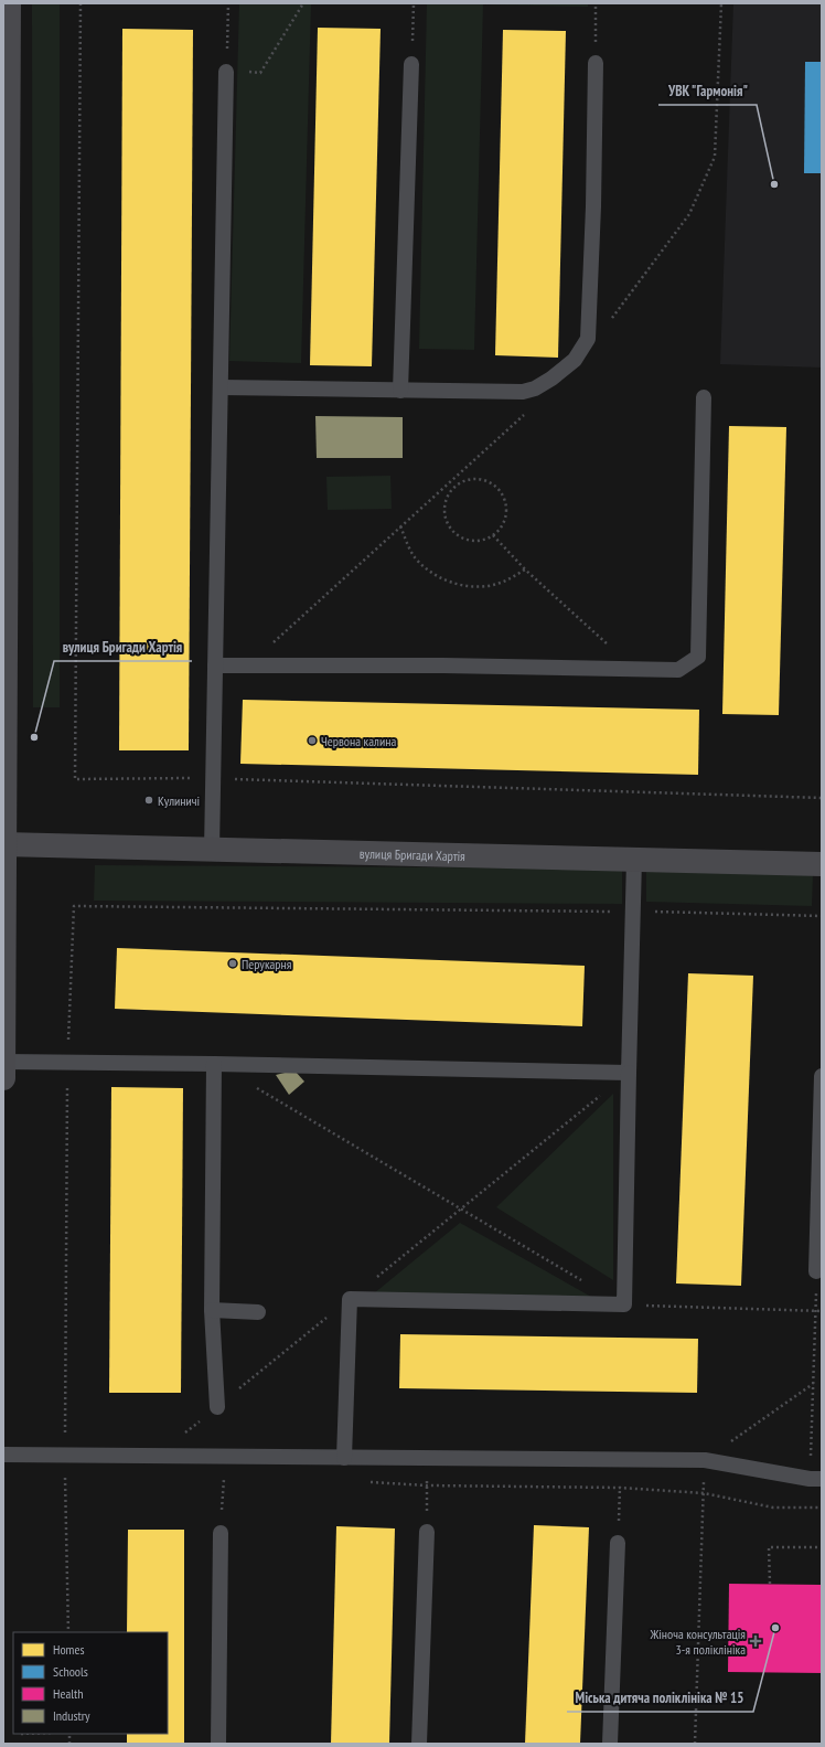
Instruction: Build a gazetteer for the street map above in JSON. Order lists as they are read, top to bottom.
{
  "streets": {
    "street": ["вулиця Бригади Хартія"]
  },
  "places": {
    "other": [
      "УВК \"Гармонія\"",
      "вулиця Бригади Хартія",
      "Червона калина",
      "Кулиничі",
      "Перукарня",
      "Міська дитяча поліклініка № 15"
    ],
    "health": ["Жіноча консультація 3-я поліклініка"]
  },
  "legend": [
    "Homes",
    "Schools",
    "Health",
    "Industry"
  ]
}
